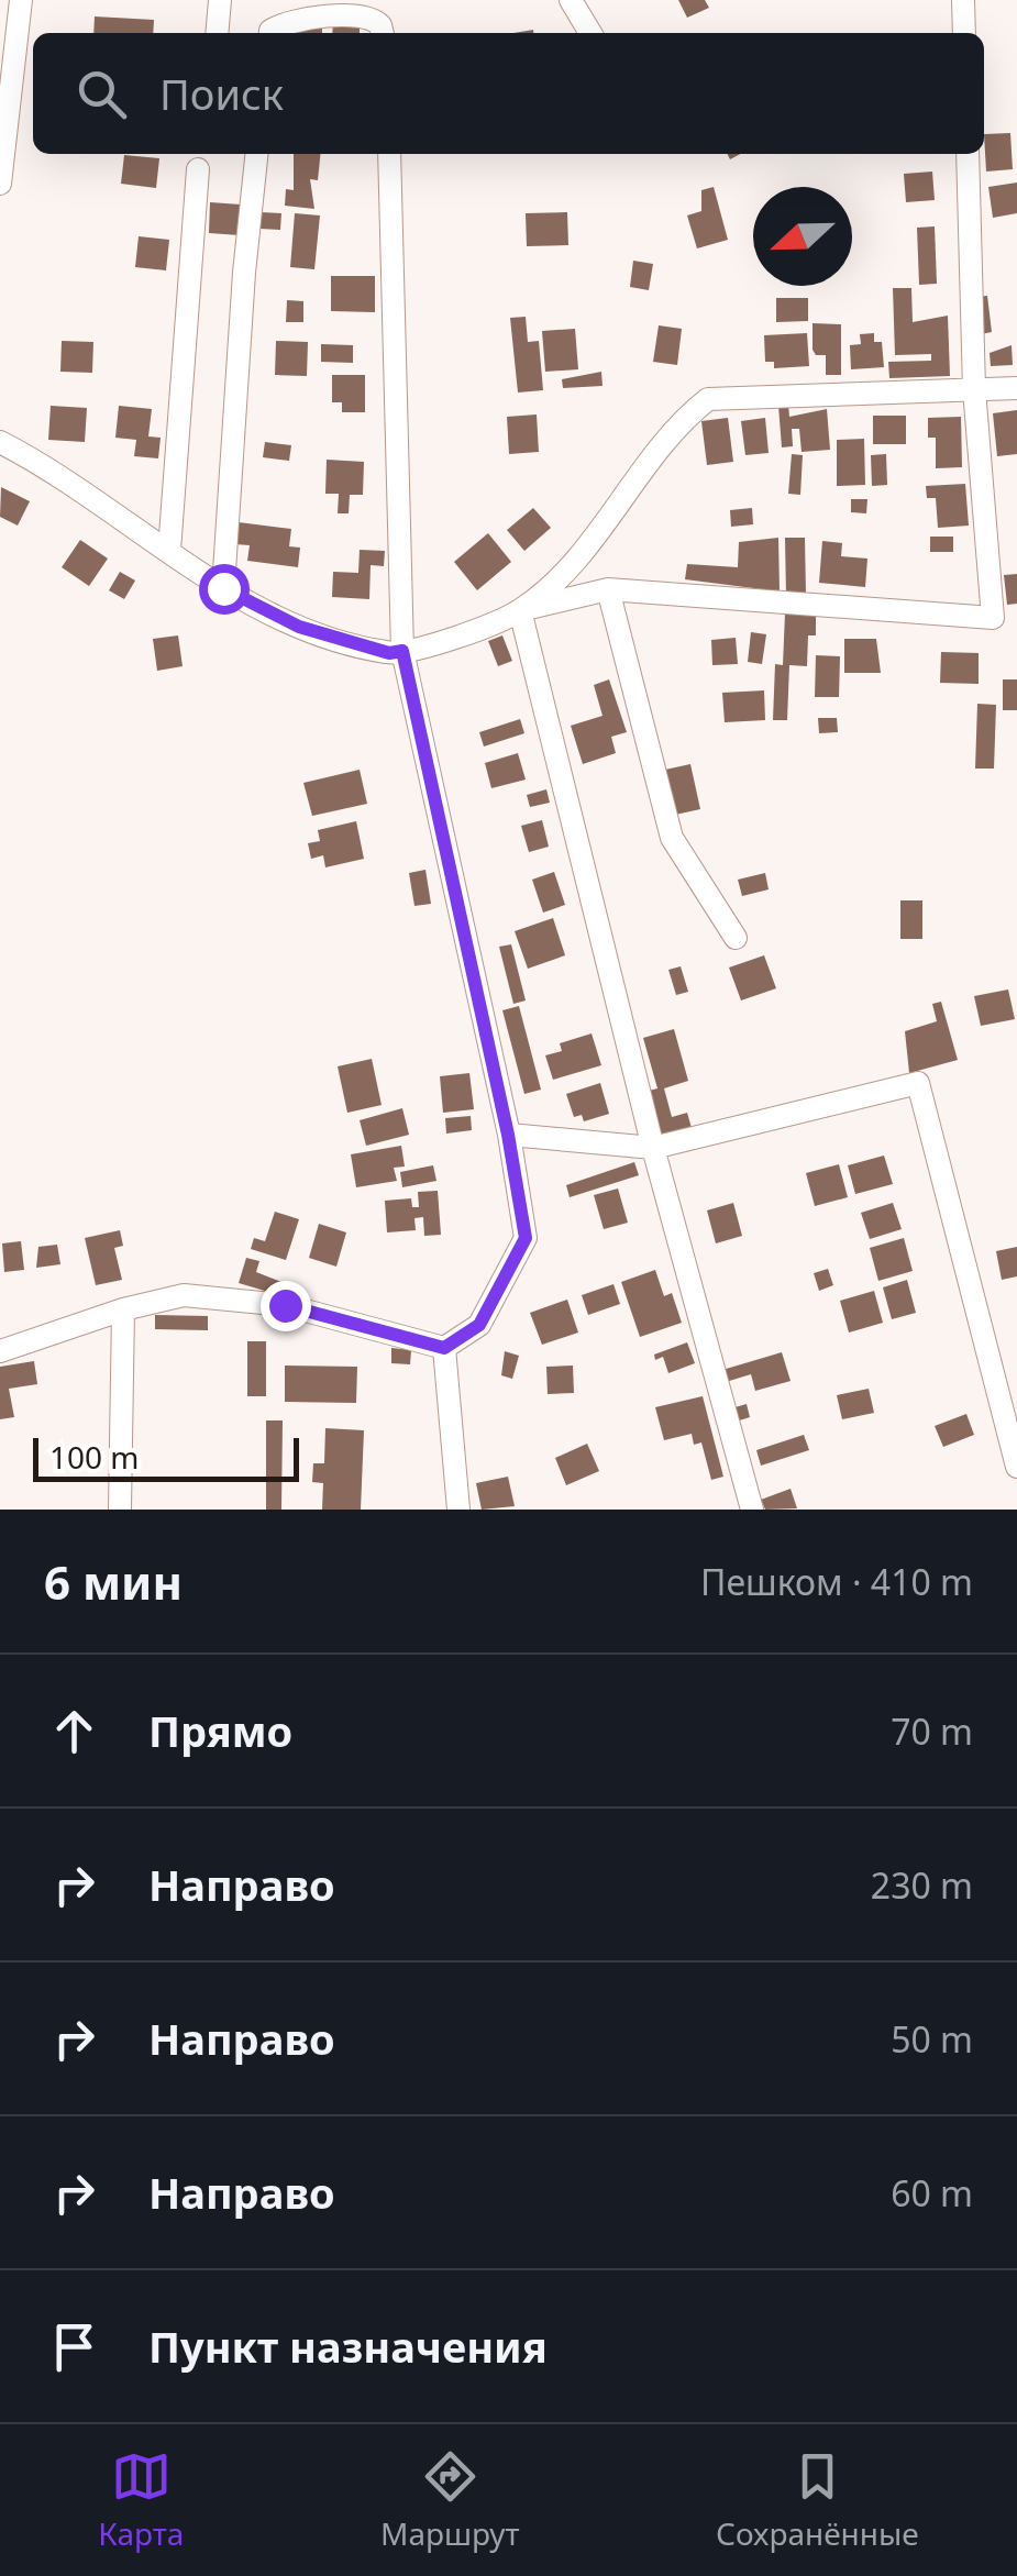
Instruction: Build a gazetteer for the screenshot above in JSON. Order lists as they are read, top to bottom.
{
  "scale_bar": "100 m",
  "north": "left",
  "page": {
    "search": "Поиск",
    "scale": "100 m",
    "heading": ["6 мин", "Пешком · 410 m"],
    "list": [
      ["Прямо", "70 m"],
      ["Направо", "230 m"],
      ["Направо", "50 m"],
      ["Направо", "60 m"],
      "Пункт назначения"
    ],
    "nav": ["Карта", "Маршрут", "Сохранённые"]
  }
}
